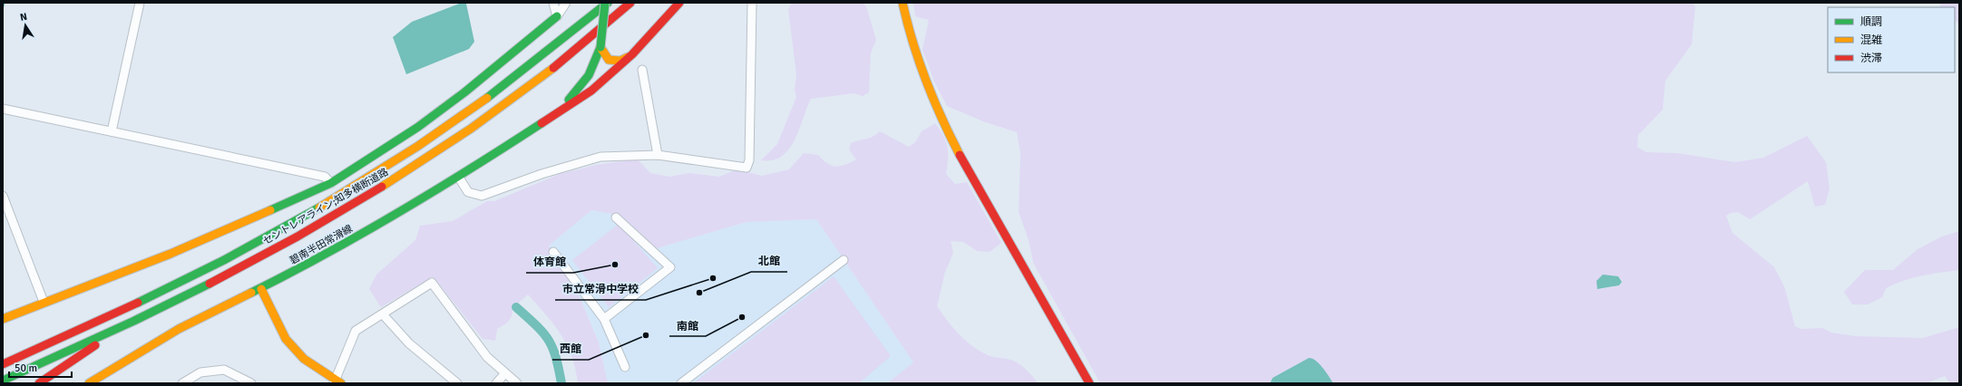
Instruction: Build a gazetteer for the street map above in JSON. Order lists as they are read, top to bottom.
{
  "streets": {
    "main road": ["セントレアライン;知多横断道路", "碧南半田常滑線"]
  },
  "crossings": [
    ["セントレアライン;知多横断道路", "碧南半田常滑線"]
  ],
  "places": [
    "体育館",
    "市立常滑中学校",
    "北館",
    "南館",
    "西館"
  ],
  "legend": ["順調", "混雑", "渋滞"],
  "scale_bar": "50 m",
  "north": "top"
}
